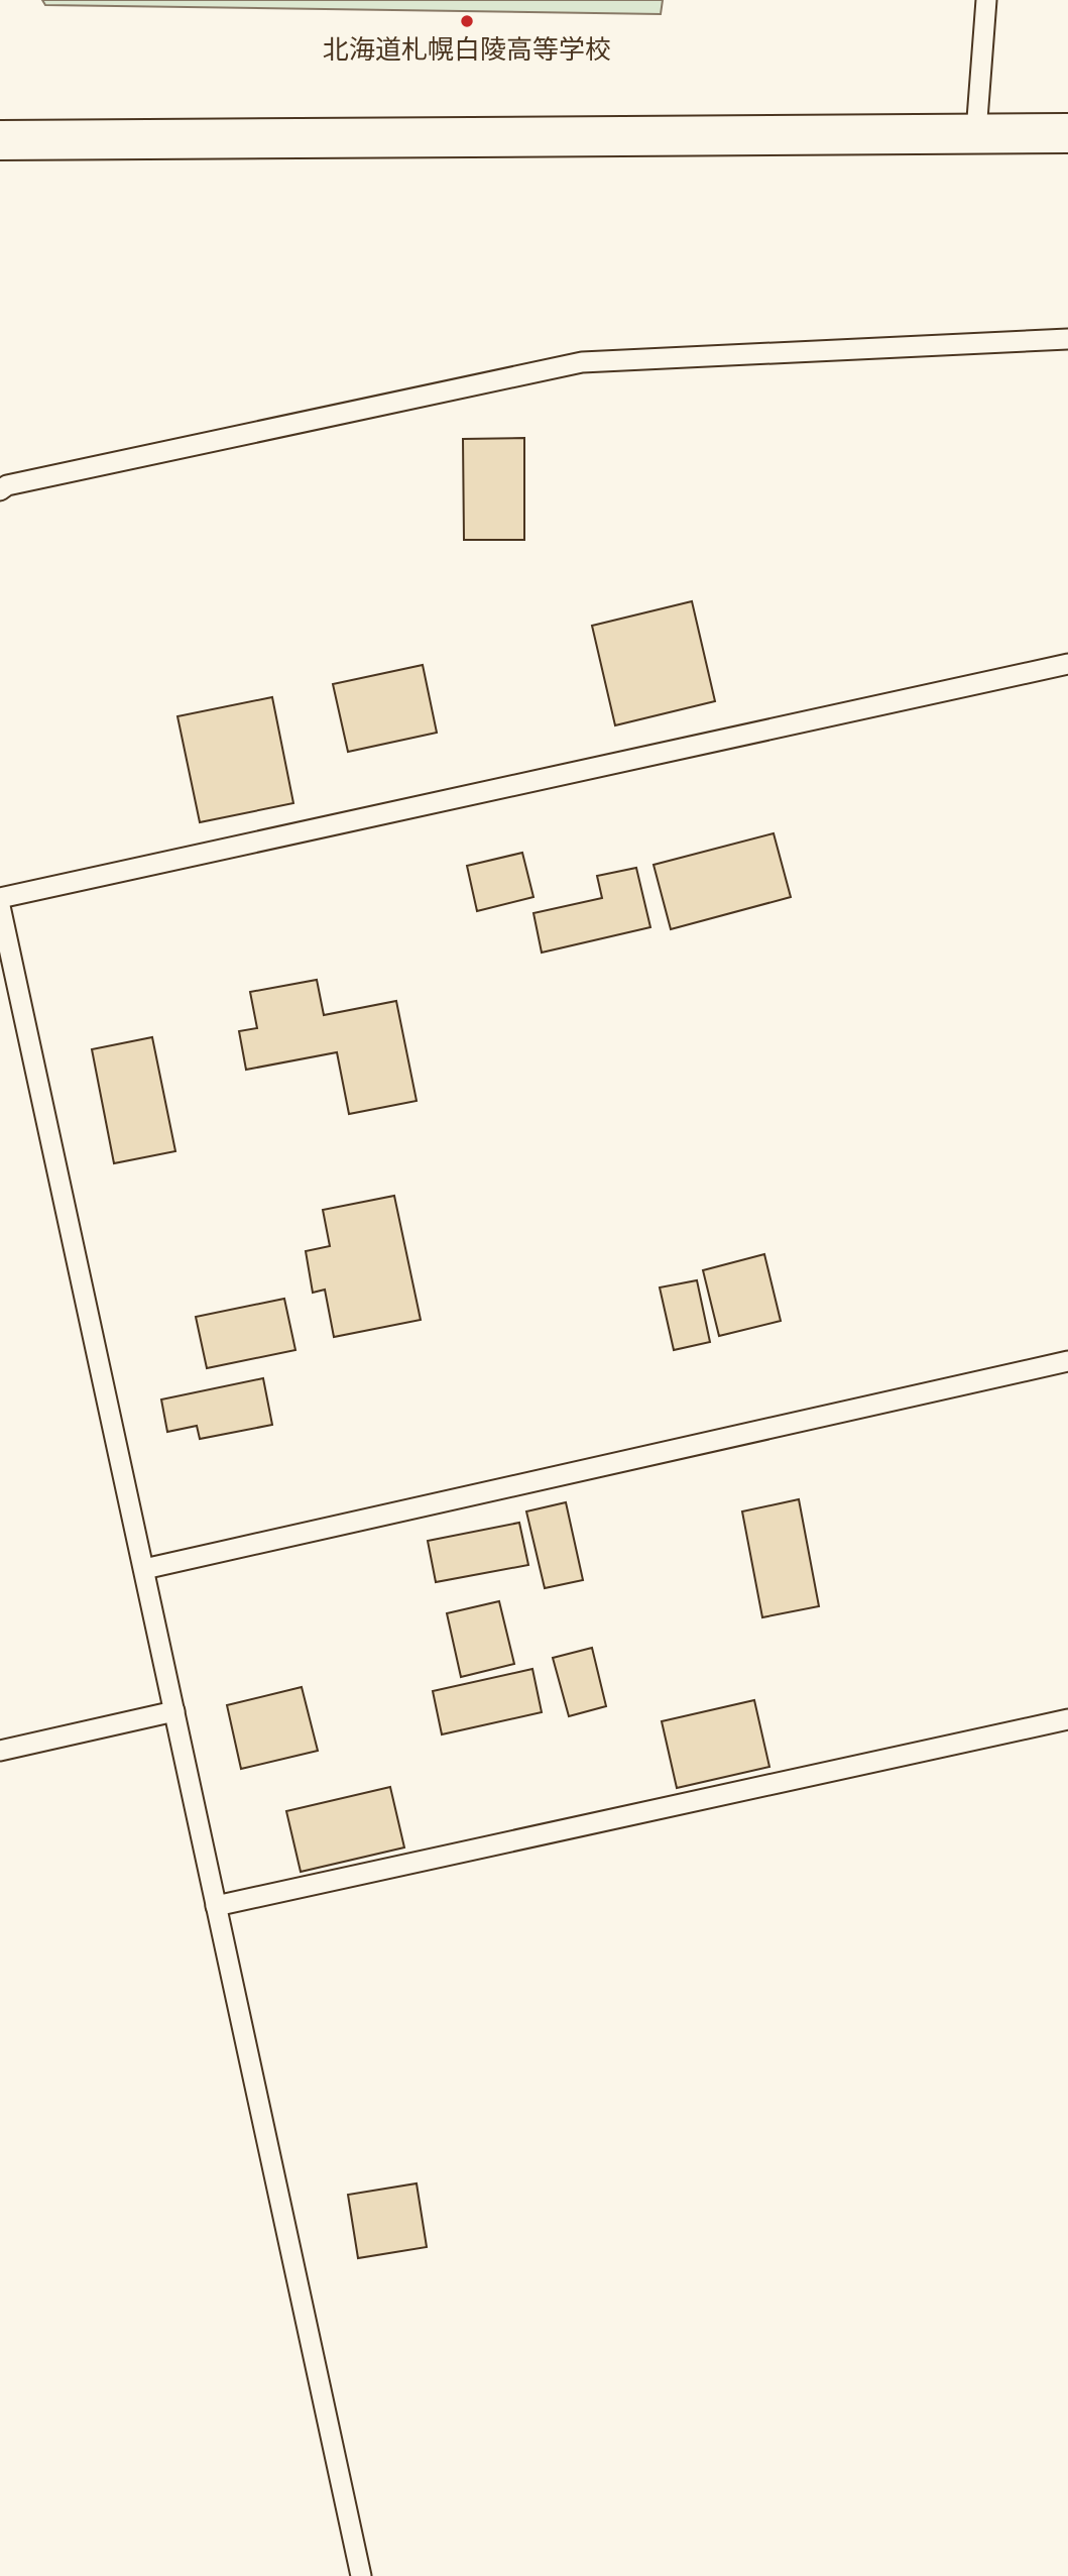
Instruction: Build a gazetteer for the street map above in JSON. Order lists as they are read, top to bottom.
{
  "places": ["北海道札幌白陵高等学校"]
}
